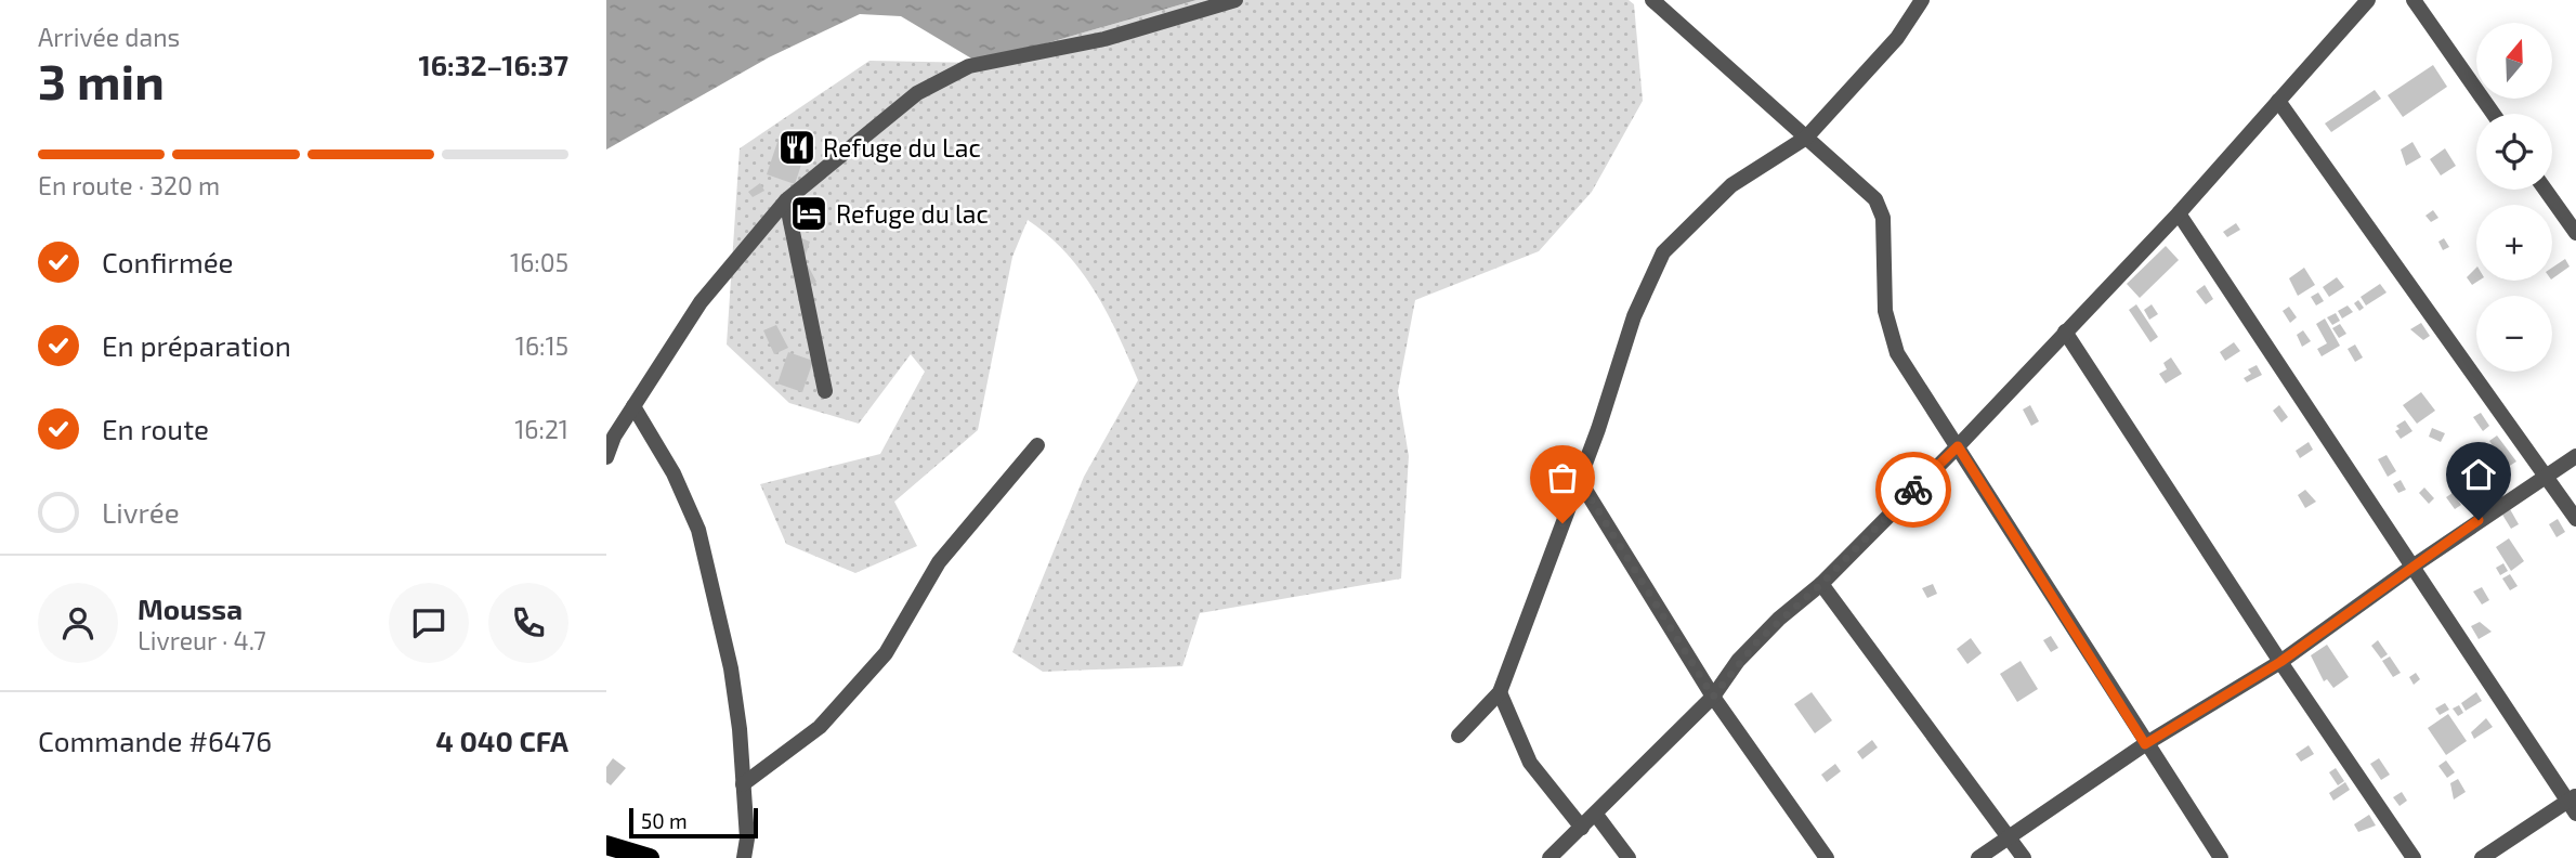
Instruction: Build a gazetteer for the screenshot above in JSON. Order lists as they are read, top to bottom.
{
  "places": {
    "restaurant": ["Refuge du Lac"],
    "hotel": ["Refuge du lac"]
  },
  "scale_bar": "50 m",
  "north": "top",
  "page": {
    "heading": ["3 min", "Arrivée dans", "16:32–16:37"],
    "panel": [
      "Moussa",
      "Livreur · 4.7",
      "Commande #6476",
      "4 040 CFA"
    ],
    "map_buttons": ["+", "−"],
    "bar": "En route · 320 m",
    "list": [
      ["Confirmée", "16:05"],
      ["En préparation", "16:15"],
      ["En route", "16:21"],
      "Livrée"
    ],
    "scale": "50 m"
  }
}
